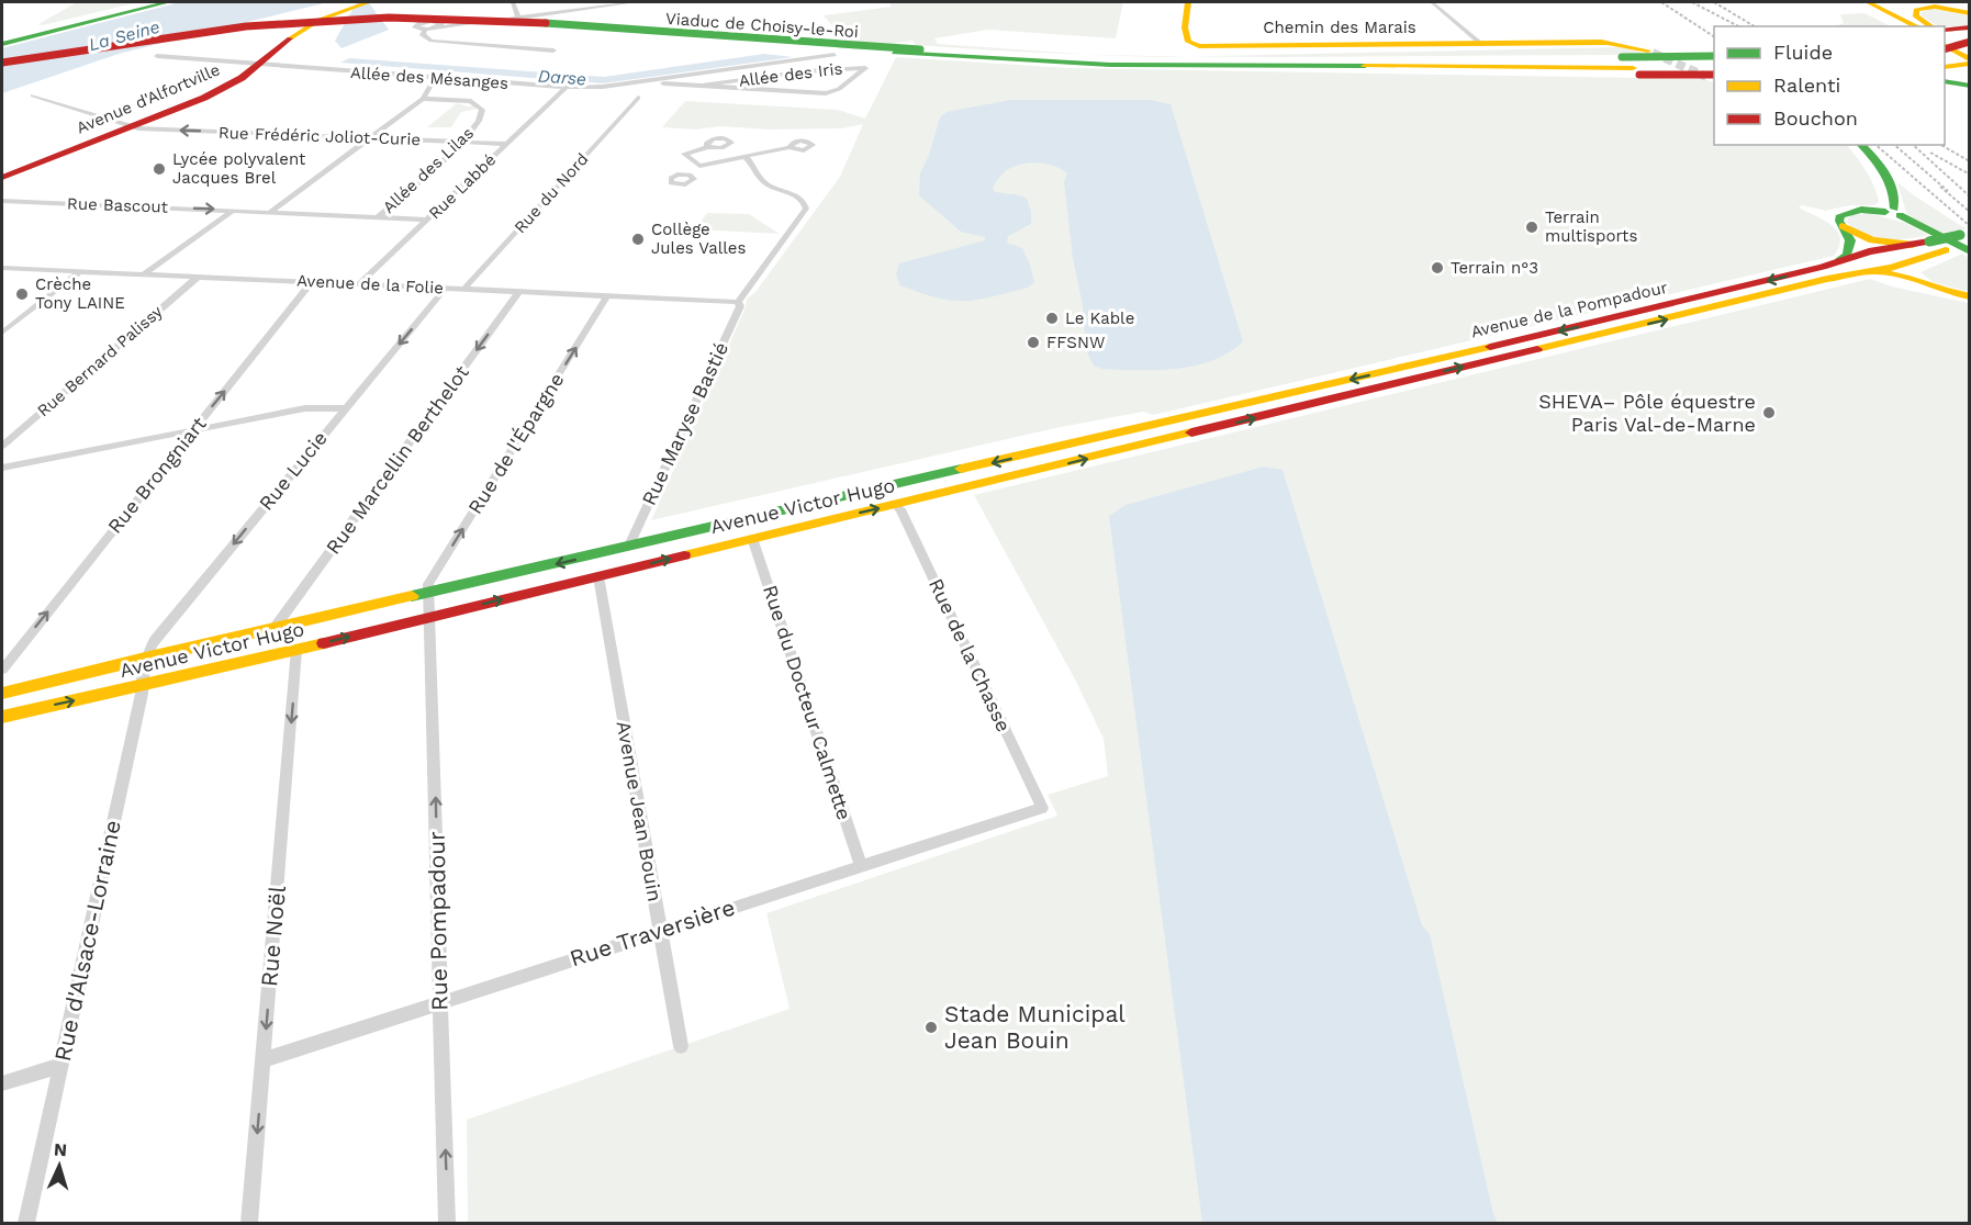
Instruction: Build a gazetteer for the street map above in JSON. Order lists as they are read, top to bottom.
{
  "streets": {
    "main road": [
      "Viaduc de Choisy-le-Roi",
      "Chemin des Marais",
      "Avenue d'Alfortville",
      "Avenue de la Pompadour",
      "Avenue Victor Hugo"
    ],
    "street": [
      "Allée des Iris",
      "Allée des Mésanges",
      "Rue Frédéric Joliot-Curie",
      "Allée des Lilas",
      "Rue Labbé",
      "Rue du Nord",
      "Rue Bascout",
      "Avenue de la Folie",
      "Rue Bernard Palissy",
      "Rue Maryse Bastié",
      "Rue de l'Épargne",
      "Rue Marcellin Berthelot",
      "Rue Lucie",
      "Rue Brongniart",
      "Rue de la Chasse",
      "Rue du Docteur Calmette",
      "Avenue Jean Bouin",
      "Rue Pompadour",
      "Rue Traversière",
      "Rue Noël",
      "Rue d'Alsace-Lorraine"
    ]
  },
  "crossings": [
    ["Allée des Iris", "Allée des Mésanges"],
    ["Allée des Mésanges", "Avenue d'Alfortville"],
    ["Allée des Mésanges", "Rue Labbé"],
    ["Avenue d'Alfortville", "Rue Frédéric Joliot-Curie"],
    ["Rue Frédéric Joliot-Curie", "Allée des Lilas"],
    ["Rue Frédéric Joliot-Curie", "Rue Labbé"],
    ["Allée des Lilas", "Rue Bascout"],
    ["Rue Labbé", "Rue Bascout"],
    ["Rue Labbé", "Avenue de la Folie"],
    ["Rue du Nord", "Avenue de la Folie"],
    ["Avenue de la Folie", "Rue Bernard Palissy"],
    ["Avenue de la Folie", "Rue Maryse Bastié"],
    ["Avenue de la Folie", "Rue de l'Épargne"],
    ["Avenue de la Folie", "Rue Marcellin Berthelot"],
    ["Avenue de la Folie", "Rue Lucie"],
    ["Avenue de la Folie", "Rue Brongniart"],
    ["Avenue de la Pompadour", "Avenue Victor Hugo"],
    ["Rue Maryse Bastié", "Avenue Victor Hugo"],
    ["Rue de l'Épargne", "Avenue Victor Hugo"],
    ["Rue Marcellin Berthelot", "Avenue Victor Hugo"],
    ["Rue Lucie", "Avenue Victor Hugo"],
    ["Rue Lucie", "Rue d'Alsace-Lorraine"],
    ["Avenue Victor Hugo", "Rue de la Chasse"],
    ["Avenue Victor Hugo", "Rue du Docteur Calmette"],
    ["Avenue Victor Hugo", "Avenue Jean Bouin"],
    ["Avenue Victor Hugo", "Rue Pompadour"],
    ["Avenue Victor Hugo", "Rue Noël"],
    ["Avenue Victor Hugo", "Rue d'Alsace-Lorraine"],
    ["Rue de la Chasse", "Rue Traversière"],
    ["Rue du Docteur Calmette", "Rue Traversière"],
    ["Avenue Jean Bouin", "Rue Traversière"],
    ["Rue Pompadour", "Rue Traversière"],
    ["Rue Traversière", "Rue Noël"]
  ],
  "one_way": [
    "Rue Frédéric Joliot-Curie",
    "Rue Bascout",
    "Rue de l'Épargne",
    "Rue Marcellin Berthelot",
    "Rue Lucie",
    "Rue Brongniart",
    "Rue Pompadour",
    "Rue Noël"
  ],
  "water": ["La Seine", "Darse"],
  "places": [
    "Lycée polyvalent Jacques Brel",
    "Terrain multisports",
    "Collège Jules Valles",
    "Terrain n°3",
    "Crèche Tony LAINE",
    "Le Kable",
    "FFSNW",
    "SHEVA– Pôle équestre Paris Val-de-Marne",
    "Stade Municipal Jean Bouin"
  ],
  "legend": ["Fluide", "Ralenti", "Bouchon"],
  "north": "top"
}
